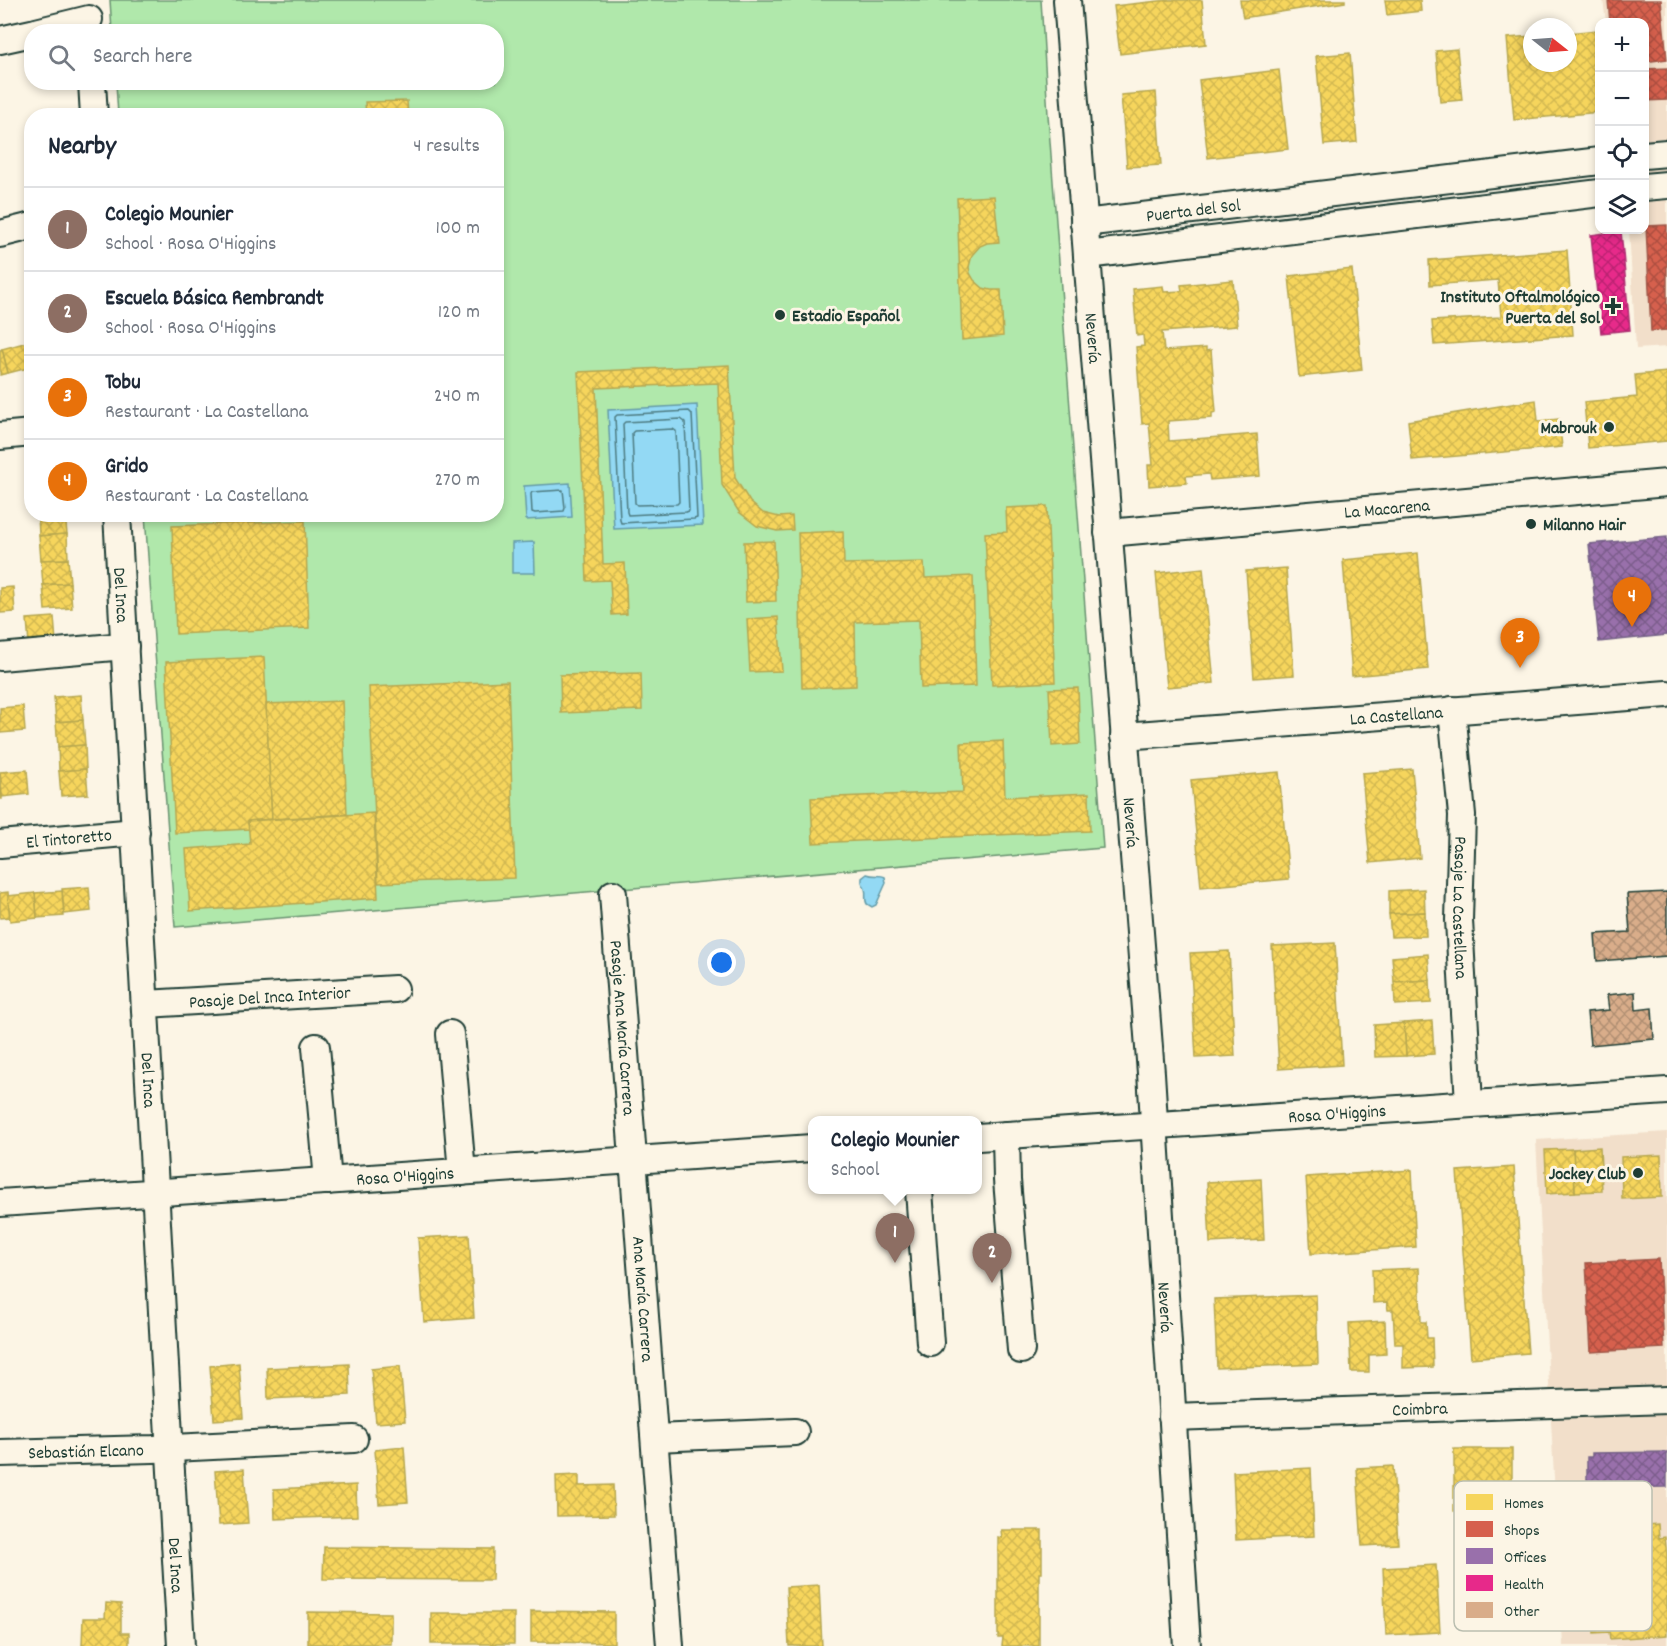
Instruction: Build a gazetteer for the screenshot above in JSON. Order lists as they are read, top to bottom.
{
  "streets": {
    "street": [
      "Puerta del Sol",
      "Nevería",
      "La Macarena",
      "Del Inca",
      "La Castellana",
      "El Tintoretto",
      "Pasaje La Castellana",
      "Pasaje Del Inca Interior",
      "Pasaje Ana María Carrera",
      "Rosa O'Higgins",
      "Ana María Carrera",
      "Coimbra",
      "Sebastián Elcano"
    ]
  },
  "crossings": [
    ["Puerta del Sol", "Nevería"],
    ["Nevería", "La Macarena"],
    ["Nevería", "La Castellana"],
    ["Nevería", "Rosa O'Higgins"],
    ["Nevería", "Coimbra"],
    ["Del Inca", "El Tintoretto"],
    ["Del Inca", "Pasaje Del Inca Interior"],
    ["Del Inca", "Rosa O'Higgins"],
    ["Del Inca", "Sebastián Elcano"],
    ["La Castellana", "Pasaje La Castellana"],
    ["Pasaje La Castellana", "Rosa O'Higgins"],
    ["Pasaje Ana María Carrera", "Rosa O'Higgins"],
    ["Pasaje Ana María Carrera", "Ana María Carrera"],
    ["Rosa O'Higgins", "Ana María Carrera"]
  ],
  "places": {
    "health": ["Instituto Oftalmológico Puerta del Sol"],
    "other": [
      "Estadio Español",
      "Mabrouk",
      "Milanno Hair",
      "Jockey Club"
    ]
  },
  "legend": [
    "Homes",
    "Shops",
    "Offices",
    "Health",
    "Other"
  ],
  "north": "right",
  "page": {
    "map_buttons": ["+", "−"],
    "search": "Search here",
    "heading": ["Nearby", "4 results"],
    "list": [
      {
        "mark": "1",
        "name": "Colegio Mounier",
        "note": "School · Rosa O'Higgins",
        "value": "100 m"
      },
      {
        "mark": "2",
        "name": "Escuela Básica Rembrandt",
        "note": "School · Rosa O'Higgins",
        "value": "120 m"
      },
      {
        "mark": "3",
        "name": "Tobu",
        "note": "Restaurant · La Castellana",
        "value": "240 m"
      },
      {
        "mark": "4",
        "name": "Grido",
        "note": "Restaurant · La Castellana",
        "value": "270 m"
      }
    ],
    "pins": [
      "4",
      "3",
      "1",
      "2"
    ],
    "popup": ["Colegio Mounier", "School"]
  }
}
